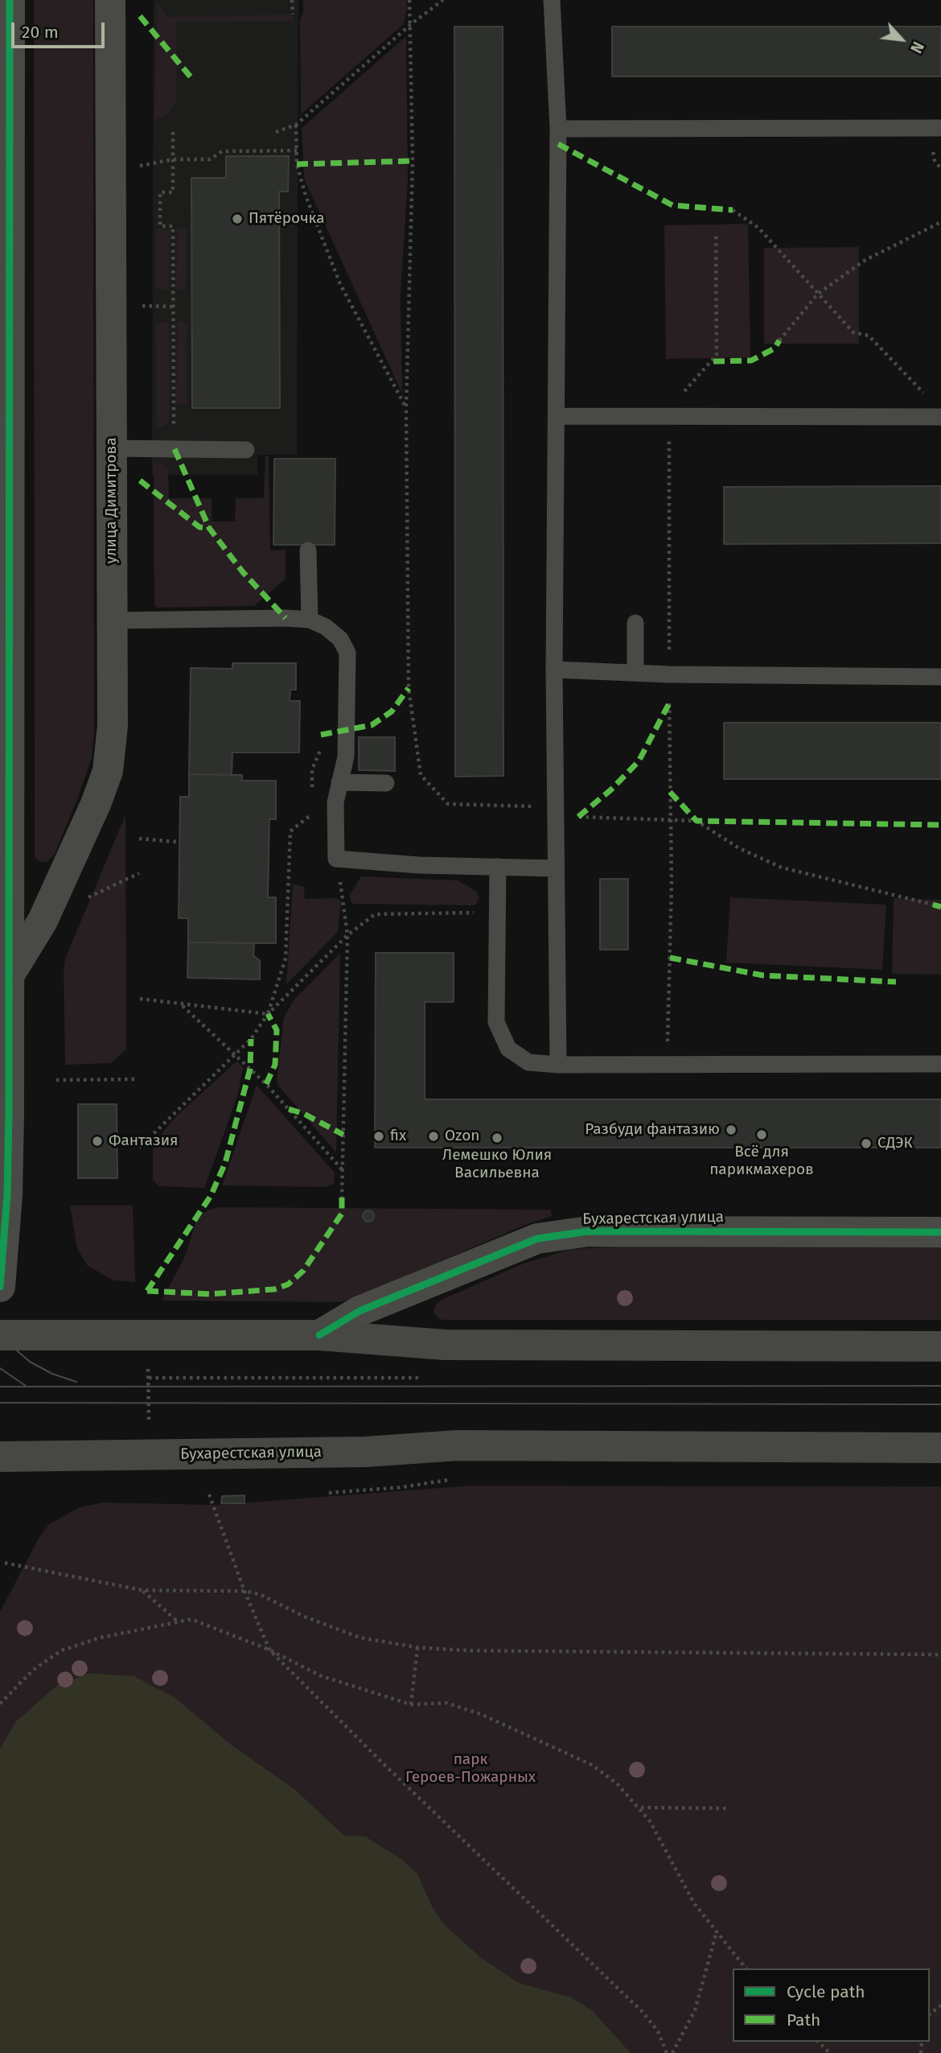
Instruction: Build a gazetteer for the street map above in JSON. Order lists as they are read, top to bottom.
{
  "streets": {
    "main road": ["Бухарестская улица"],
    "street": ["улица Димитрова"]
  },
  "parks": ["парк Героев-Пожарных"],
  "places": [
    "Пятёрочка",
    "Разбуди фантазию",
    "Всё для парикмахеров",
    "fix",
    "Ozon",
    "Лемешко Юлия Васильевна",
    "Фантазия",
    "СДЭК"
  ],
  "legend": ["Cycle path", "Path"],
  "scale_bar": "20 m",
  "north": "bottom right"
}
